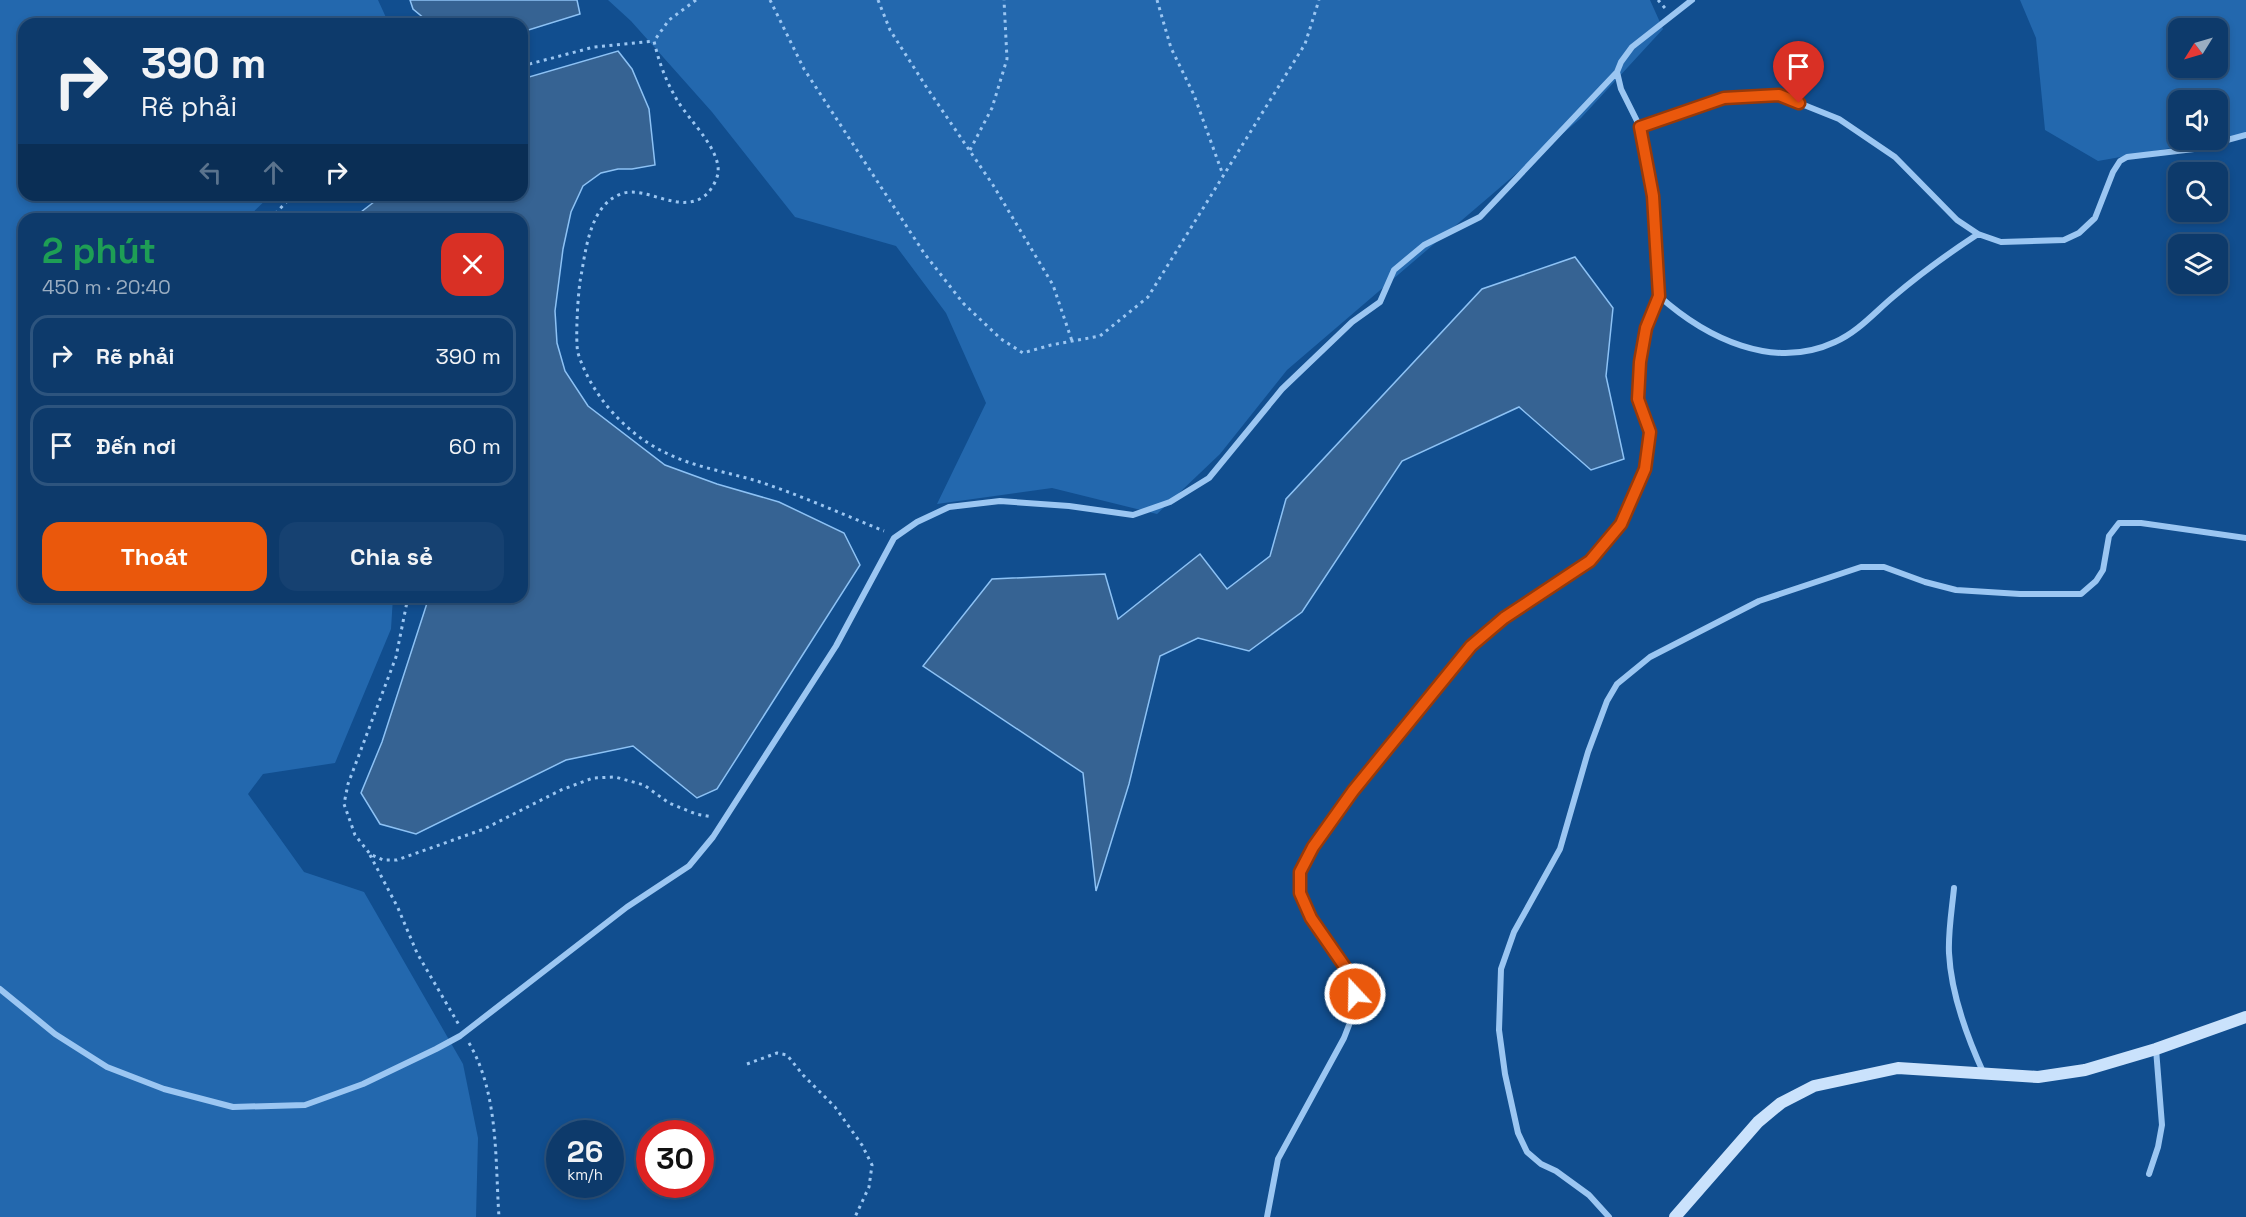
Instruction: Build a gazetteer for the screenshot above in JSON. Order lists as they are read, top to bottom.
{
  "north": "bottom left",
  "page": {
    "turn": ["390 m", "Rẽ phải"],
    "heading": ["2 phút", "450 m · 20:40"],
    "list": [
      {
        "name": "Rẽ phải",
        "value": "390 m"
      },
      {
        "name": "Đến nơi",
        "value": "60 m"
      }
    ],
    "buttons": ["Thoát", "Chia sẻ"],
    "speed": "26 km/h",
    "limit": "30"
  }
}
